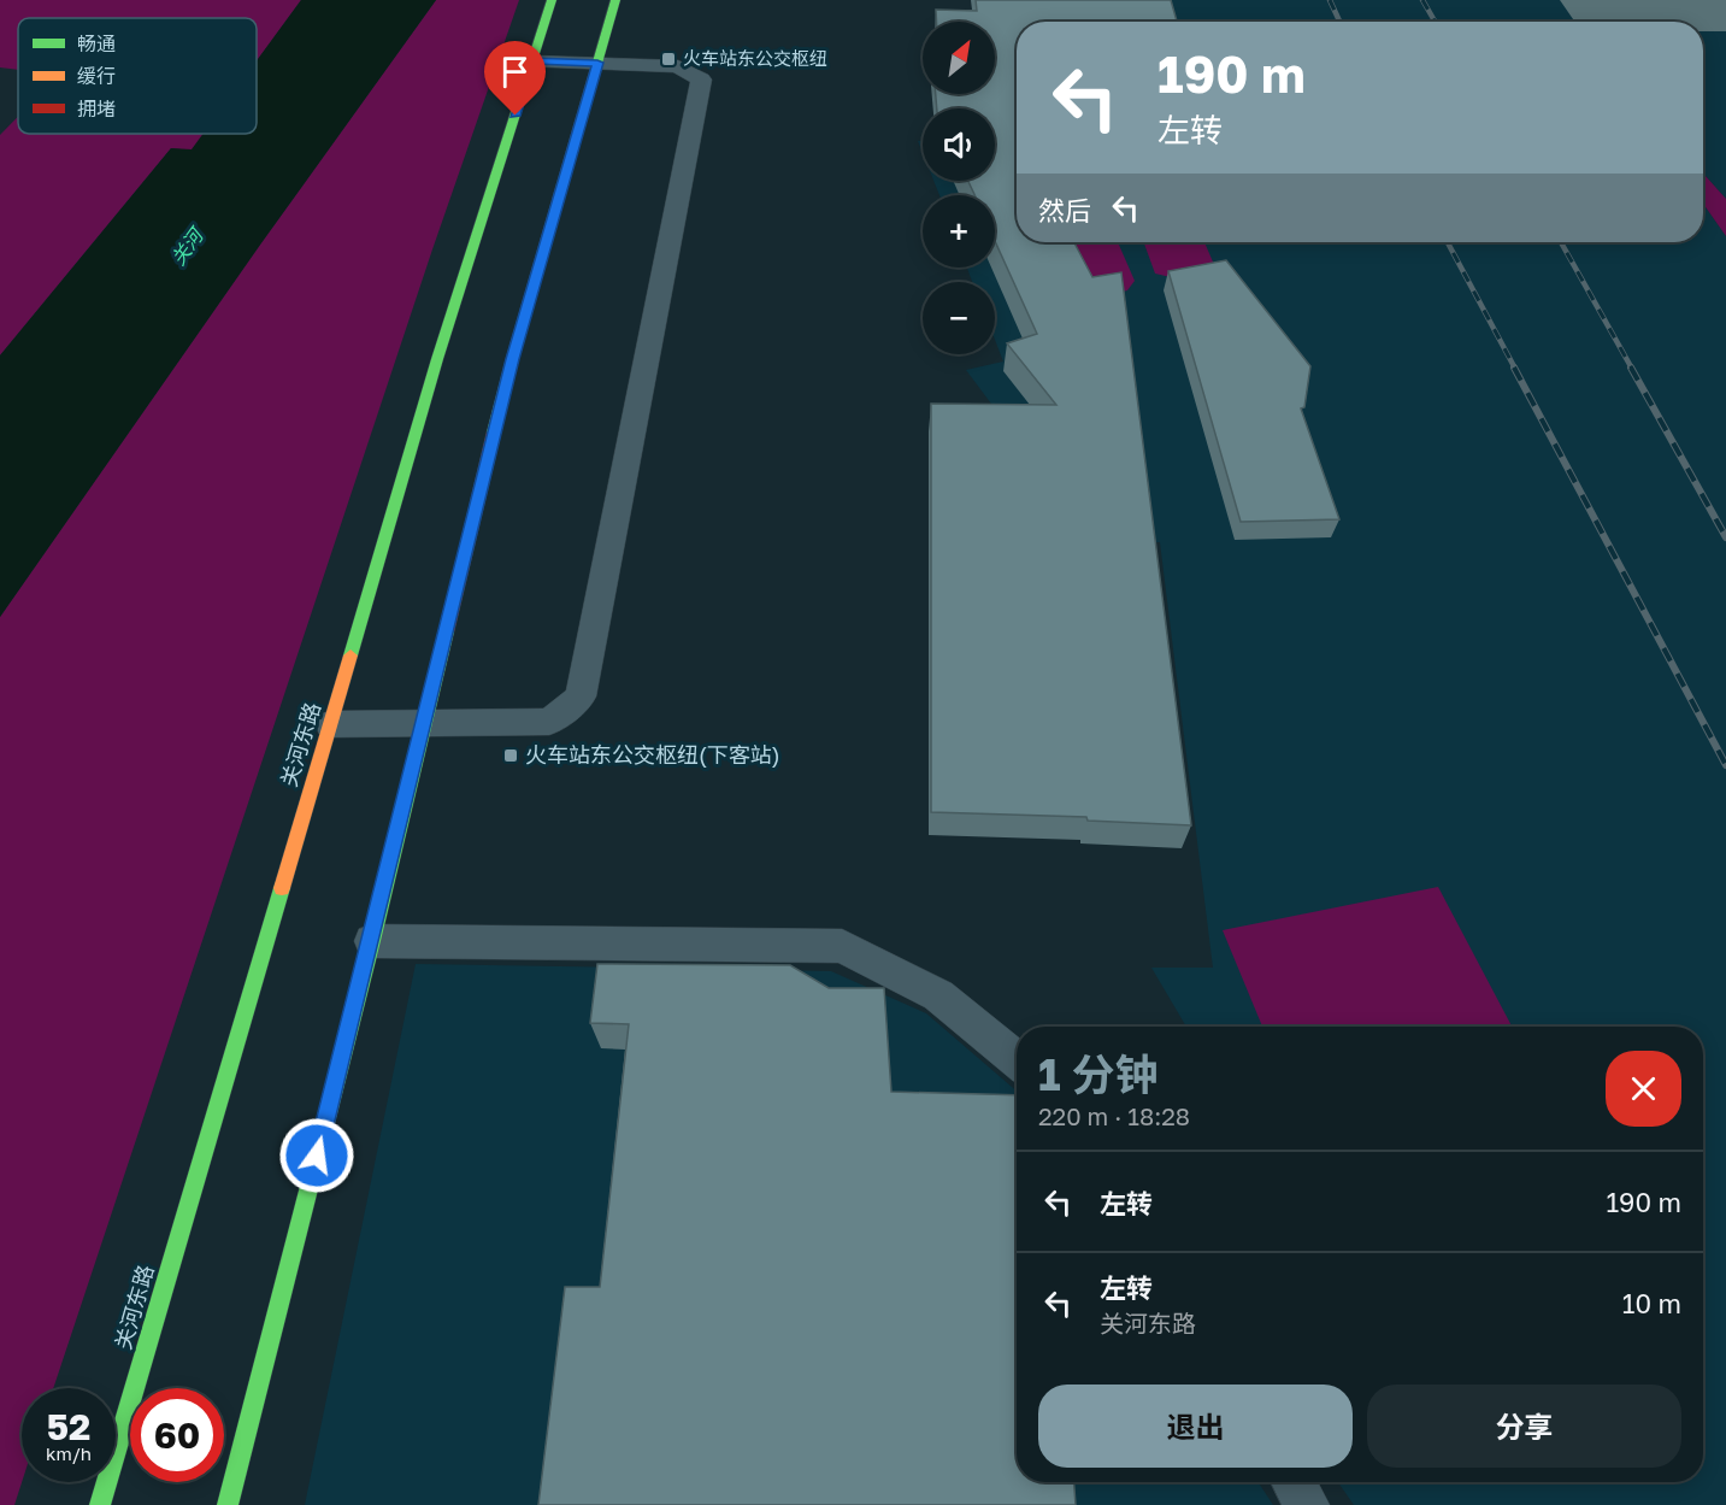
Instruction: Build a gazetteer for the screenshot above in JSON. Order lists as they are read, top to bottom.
{
  "streets": {
    "main road": ["关河东路"]
  },
  "water": ["关河"],
  "places": {
    "transit": ["火车站东公交枢纽", "火车站东公交枢纽(下客站)"]
  },
  "legend": ["畅通", "缓行", "拥堵"],
  "north": "top right",
  "page": {
    "map_buttons": ["+", "−"],
    "turn": ["190 m", "左转"],
    "then": "然后",
    "heading": ["1 分钟", "220 m · 18:28"],
    "list": [
      {
        "name": "左转",
        "value": "190 m"
      },
      {
        "name": "左转",
        "note": "关河东路",
        "value": "10 m"
      }
    ],
    "buttons": ["退出", "分享"],
    "speed": "52 km/h",
    "limit": "60"
  }
}
